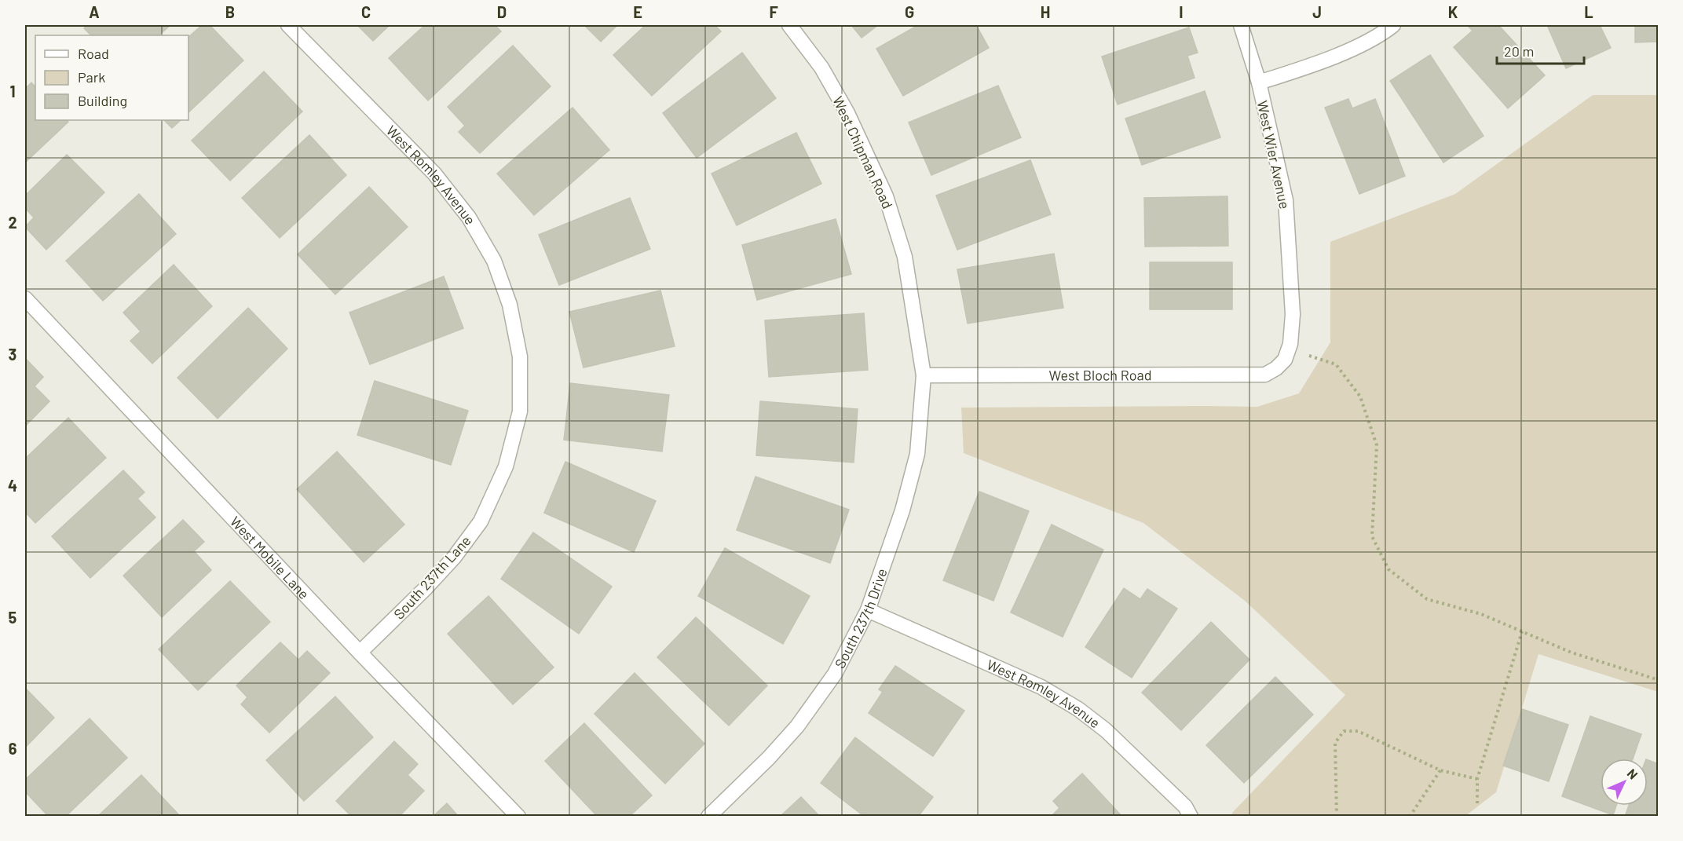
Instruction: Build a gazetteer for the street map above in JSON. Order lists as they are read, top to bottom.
{
  "streets": {
    "street": [
      "West Chipman Road",
      "West Wier Avenue",
      "West Romley Avenue",
      "West Bloch Road",
      "West Mobile Lane",
      "South 237th Lane",
      "South 237th Drive"
    ]
  },
  "crossings": [
    ["West Chipman Road", "West Bloch Road"],
    ["West Chipman Road", "South 237th Drive"],
    ["West Wier Avenue", "West Bloch Road"],
    ["West Romley Avenue", "South 237th Lane"],
    ["West Romley Avenue", "South 237th Drive"],
    ["West Bloch Road", "South 237th Drive"],
    ["West Mobile Lane", "South 237th Lane"]
  ],
  "legend": ["Road", "Park", "Building"],
  "scale_bar": "20 m",
  "north": "top right",
  "grid": {
    "columns": [
      "A",
      "B",
      "C",
      "D",
      "E",
      "F",
      "G",
      "H",
      "I",
      "J",
      "K",
      "L"
    ],
    "rows": [
      "1",
      "2",
      "3",
      "4",
      "5",
      "6"
    ]
  }
}
